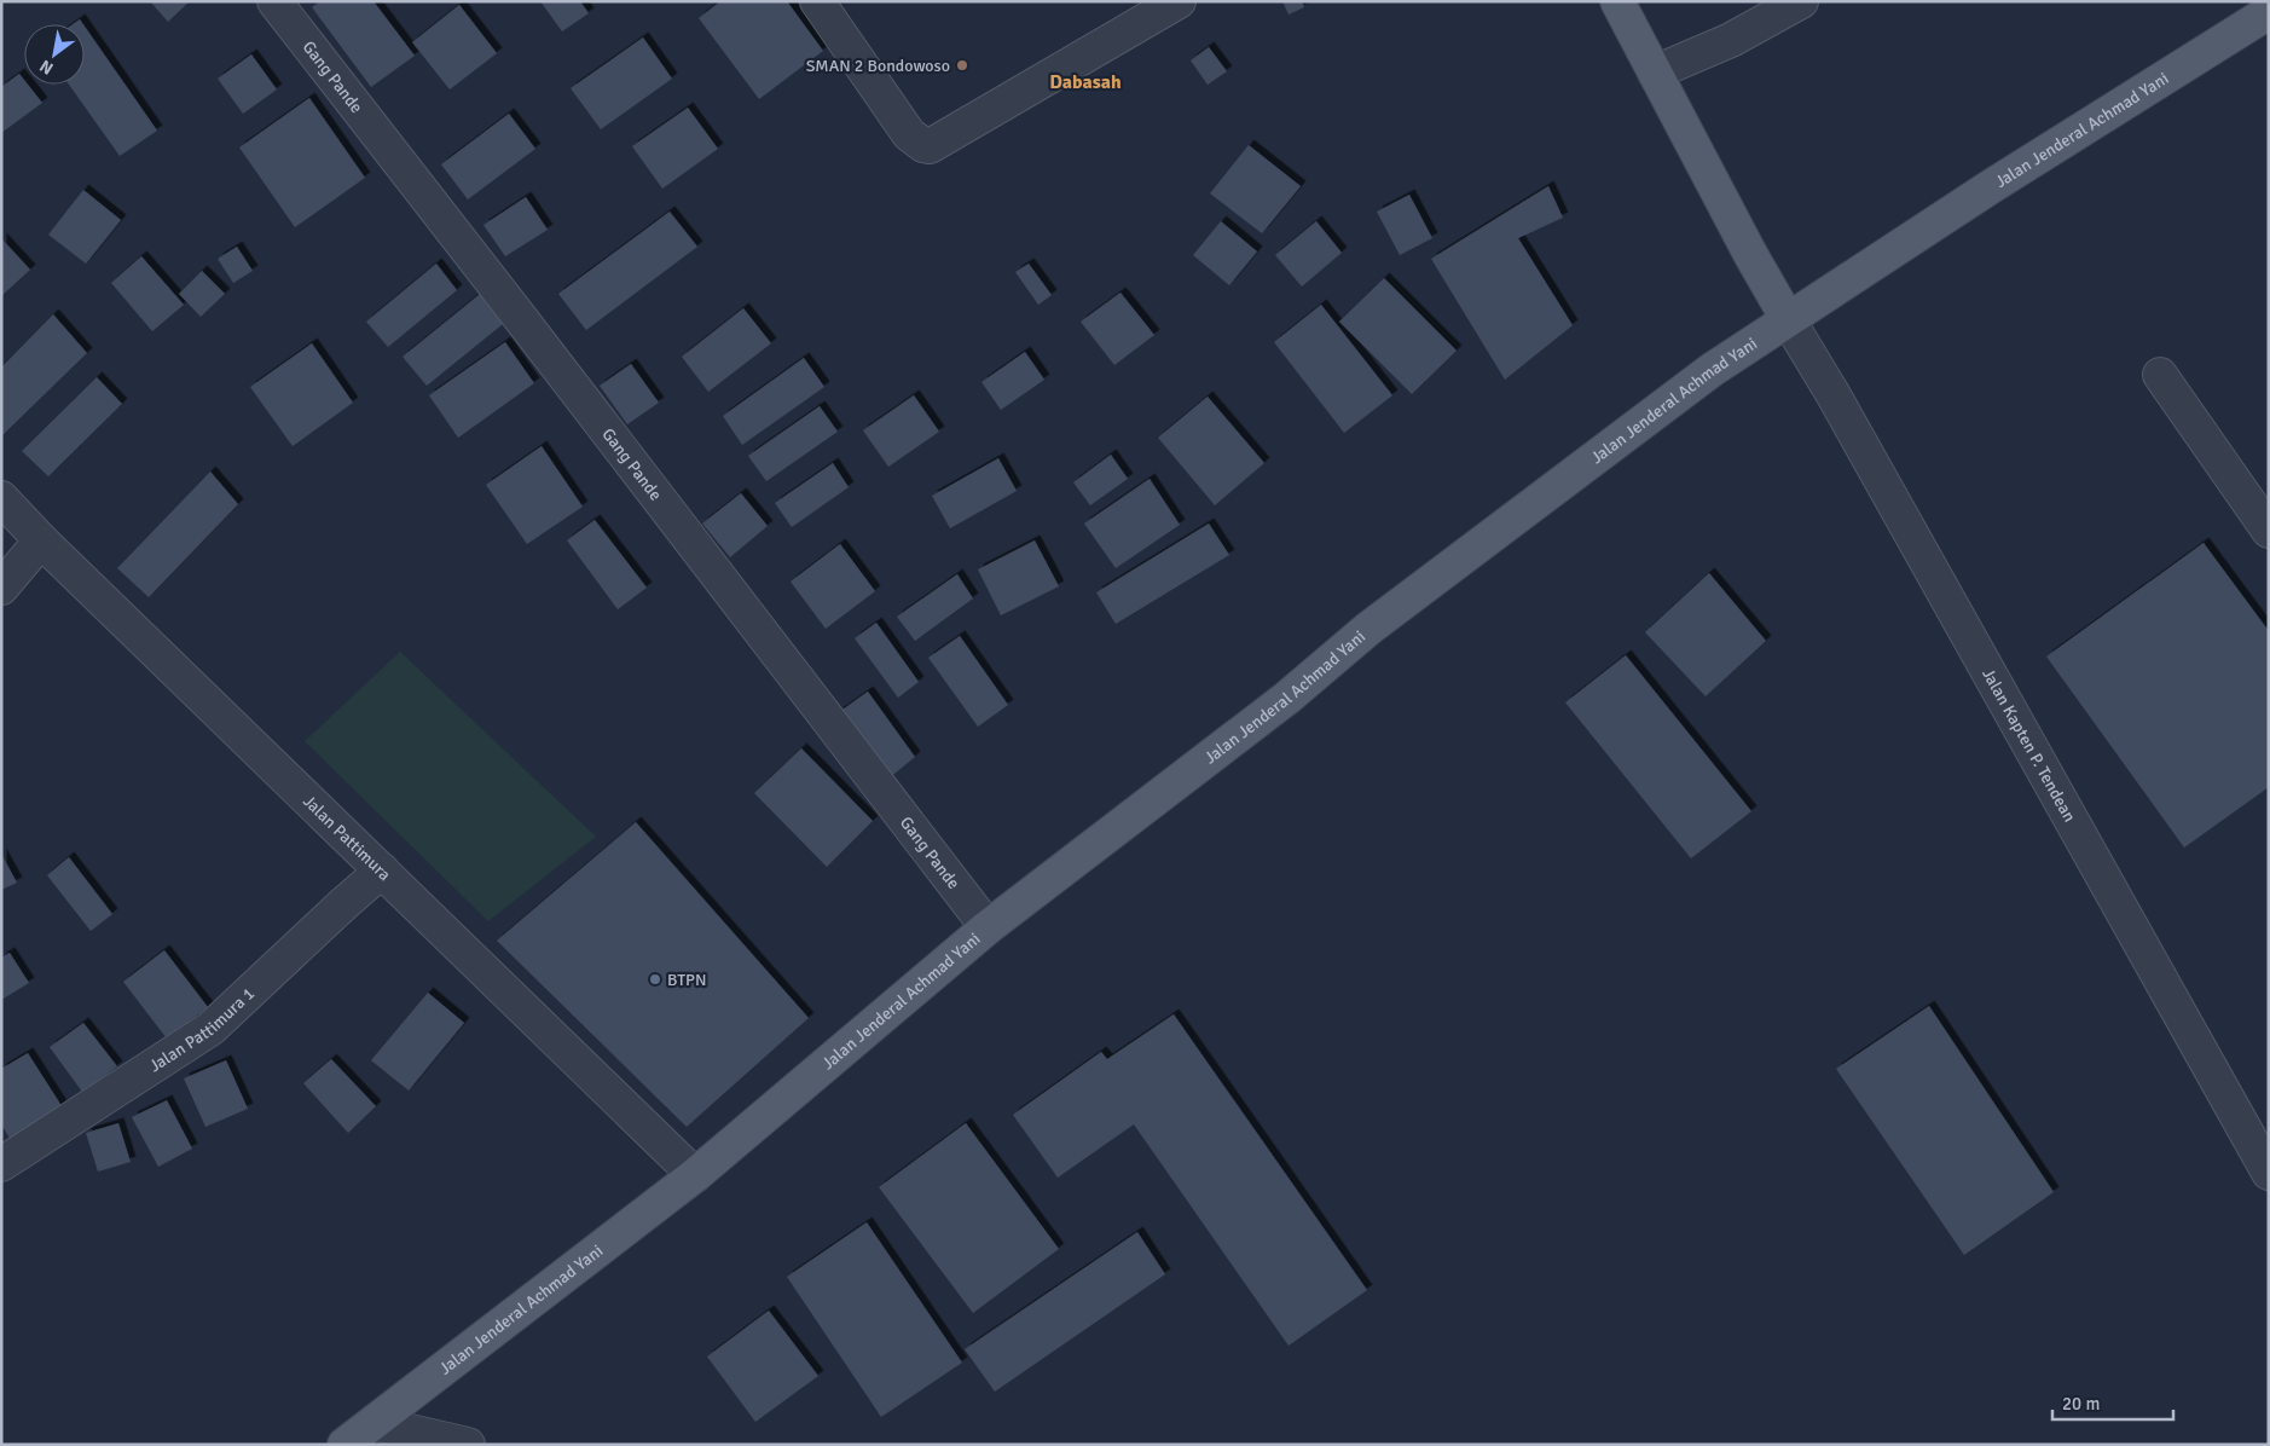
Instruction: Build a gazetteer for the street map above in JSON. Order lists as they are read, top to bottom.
{
  "streets": {
    "main road": ["Jalan Jenderal Achmad Yani"],
    "street": [
      "Gang Pande",
      "Jalan Kapten P. Tendean",
      "Jalan Pattimura",
      "Jalan Pattimura 1"
    ]
  },
  "crossings": [
    ["Gang Pande", "Jalan Jenderal Achmad Yani"],
    ["Jalan Jenderal Achmad Yani", "Jalan Kapten P. Tendean"],
    ["Jalan Jenderal Achmad Yani", "Jalan Pattimura"],
    ["Jalan Pattimura", "Jalan Pattimura 1"]
  ],
  "districts": ["Dabasah"],
  "places": ["SMAN 2 Bondowoso", "BTPN"],
  "scale_bar": "20 m",
  "north": "bottom left"
}
